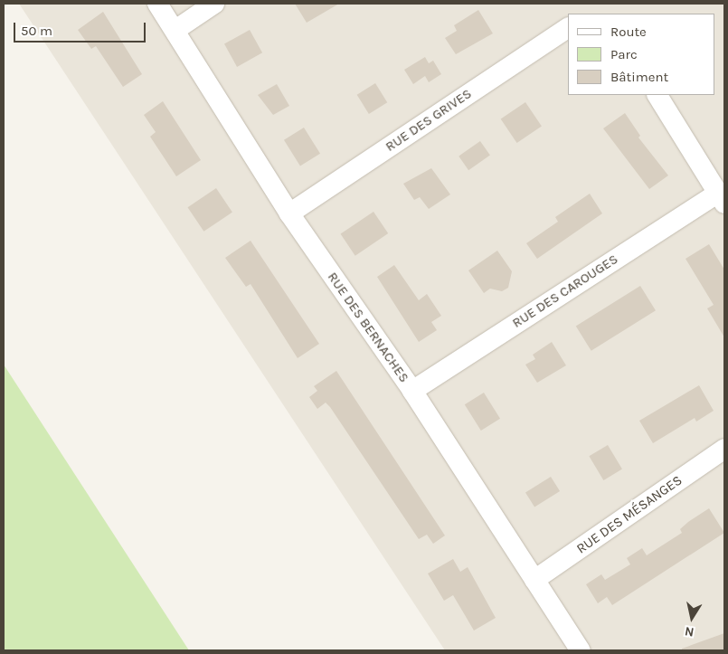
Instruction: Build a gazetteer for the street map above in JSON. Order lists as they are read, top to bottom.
{
  "streets": {
    "street": [
      "RUE DES GRIVES",
      "RUE DES CAROUGES",
      "RUE DES BERNACHES",
      "RUE DES MÉSANGES"
    ]
  },
  "crossings": [
    ["RUE DES GRIVES", "RUE DES BERNACHES"],
    ["RUE DES CAROUGES", "RUE DES BERNACHES"],
    ["RUE DES BERNACHES", "RUE DES MÉSANGES"]
  ],
  "legend": ["Route", "Parc", "Bâtiment"],
  "scale_bar": "50 m",
  "north": "bottom"
}
